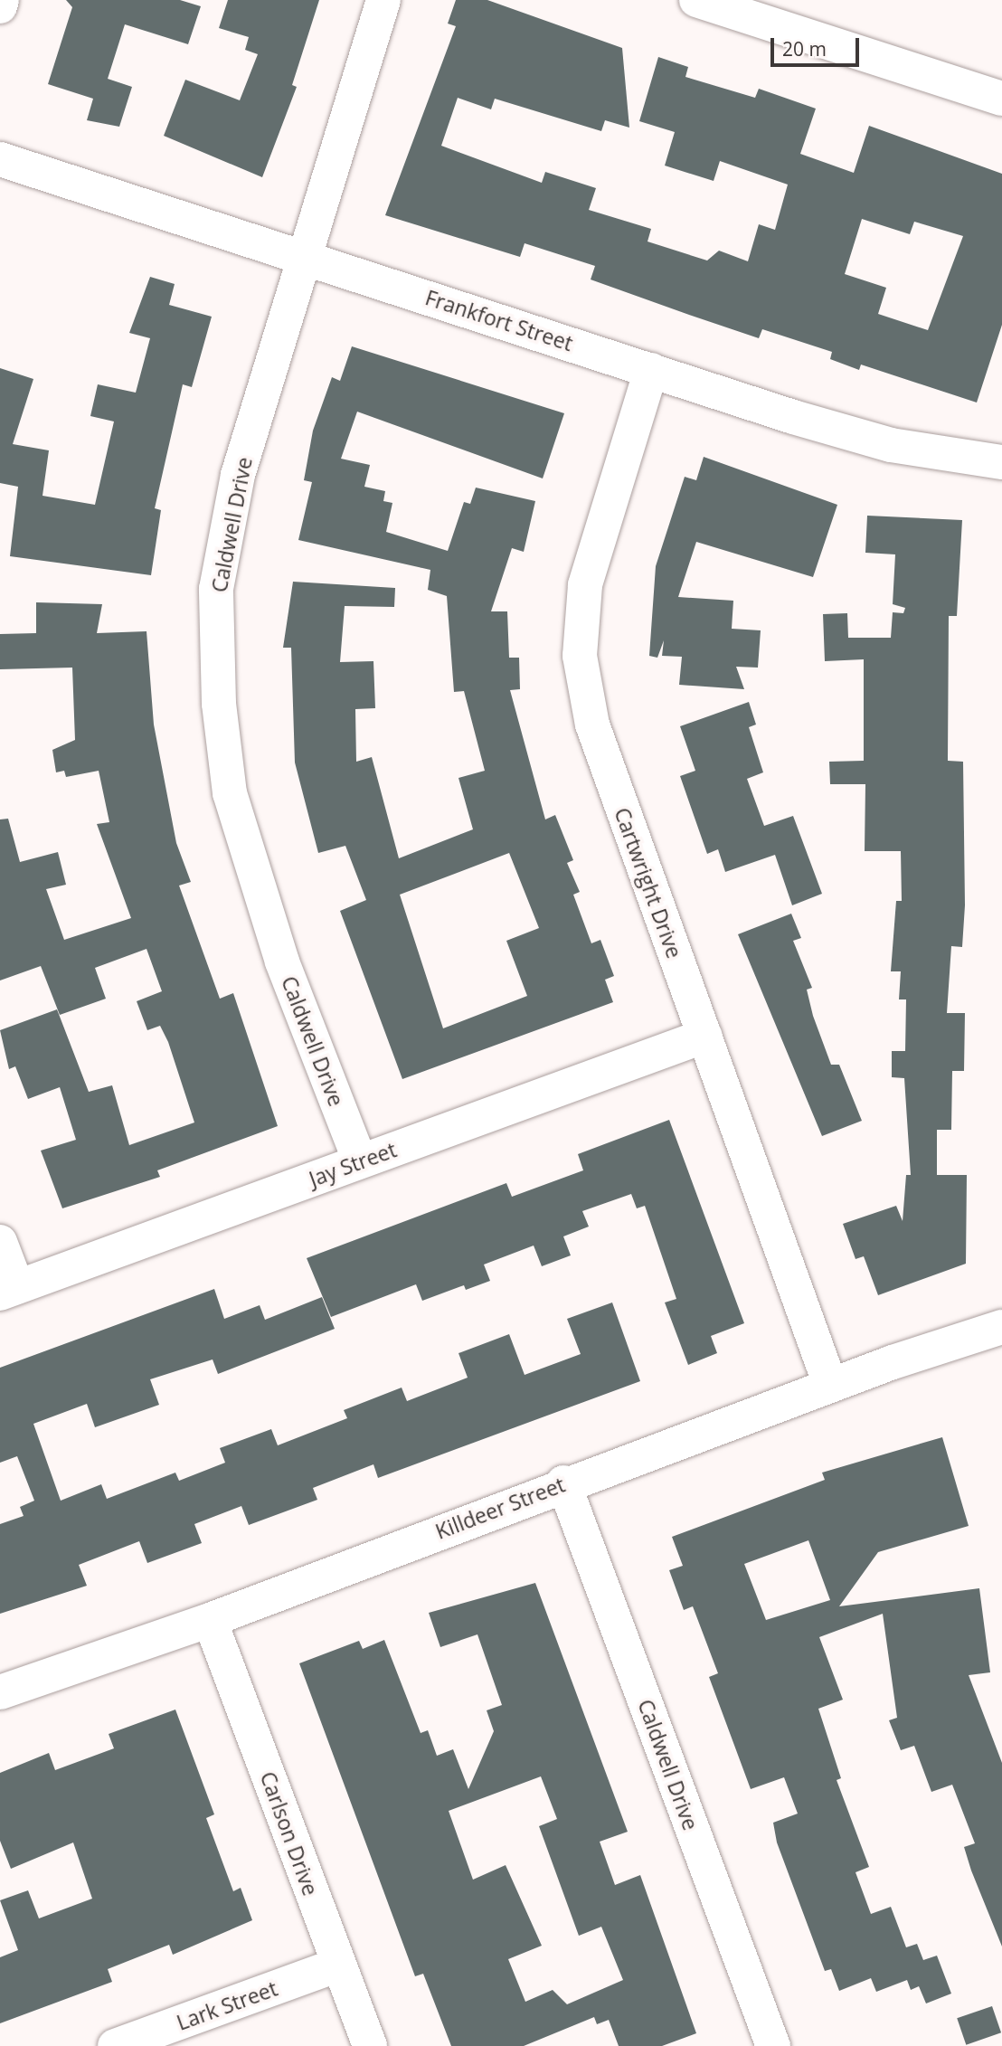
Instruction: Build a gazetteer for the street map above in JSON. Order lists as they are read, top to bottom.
{
  "streets": {
    "street": [
      "Frankfort Street",
      "Caldwell Drive",
      "Cartwright Drive",
      "Jay Street",
      "Killdeer Street",
      "Carlson Drive",
      "Lark Street"
    ]
  },
  "crossings": [
    ["Frankfort Street", "Caldwell Drive"],
    ["Frankfort Street", "Cartwright Drive"],
    ["Caldwell Drive", "Jay Street"],
    ["Caldwell Drive", "Killdeer Street"],
    ["Cartwright Drive", "Jay Street"],
    ["Cartwright Drive", "Killdeer Street"],
    ["Killdeer Street", "Carlson Drive"],
    ["Carlson Drive", "Lark Street"]
  ],
  "scale_bar": "20 m"
}
